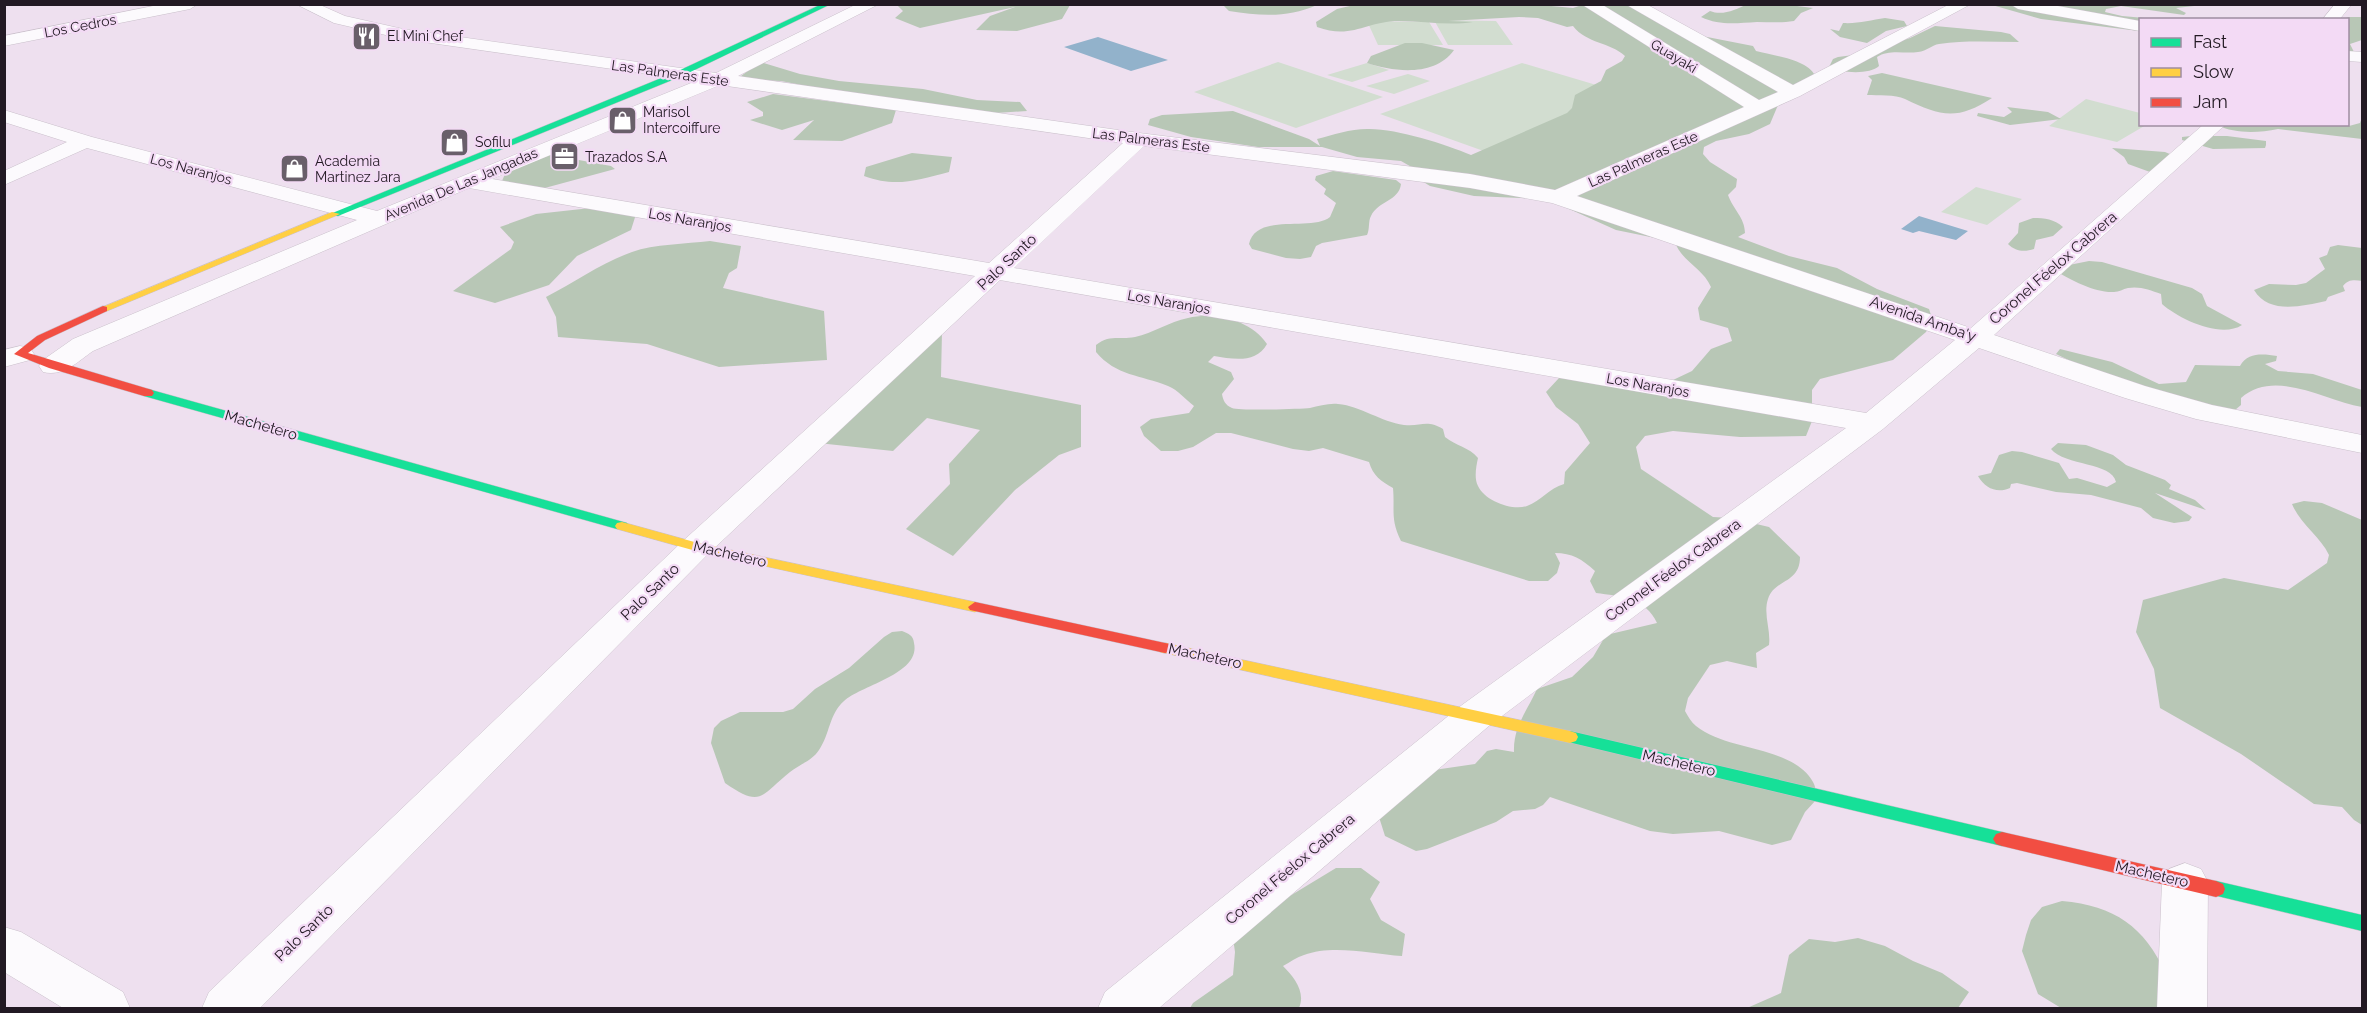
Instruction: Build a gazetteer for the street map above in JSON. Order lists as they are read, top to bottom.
{
  "streets": {
    "street": [
      "Los Cedros",
      "Guayaki",
      "Las Palmeras Este",
      "Los Naranjos",
      "Avenida De Las Jangadas",
      "Palo Santo",
      "Coronel Féelox Cabrera",
      "Avenida Amba'y",
      "Machetero"
    ]
  },
  "crossings": [
    ["Guayaki", "Las Palmeras Este"],
    ["Las Palmeras Este", "Avenida De Las Jangadas"],
    ["Las Palmeras Este", "Palo Santo"],
    ["Las Palmeras Este", "Avenida Amba'y"],
    ["Los Naranjos", "Avenida De Las Jangadas"],
    ["Los Naranjos", "Palo Santo"],
    ["Los Naranjos", "Coronel Féelox Cabrera"],
    ["Avenida De Las Jangadas", "Machetero"],
    ["Palo Santo", "Machetero"],
    ["Coronel Féelox Cabrera", "Avenida Amba'y"],
    ["Coronel Féelox Cabrera", "Machetero"]
  ],
  "places": {
    "restaurant": ["El Mini Chef"],
    "shop": ["Marisol Intercoiffure", "Sofilu", "Academia Martinez Jara"],
    "office": ["Trazados S.A"]
  },
  "legend": ["Fast", "Slow", "Jam"]
}
